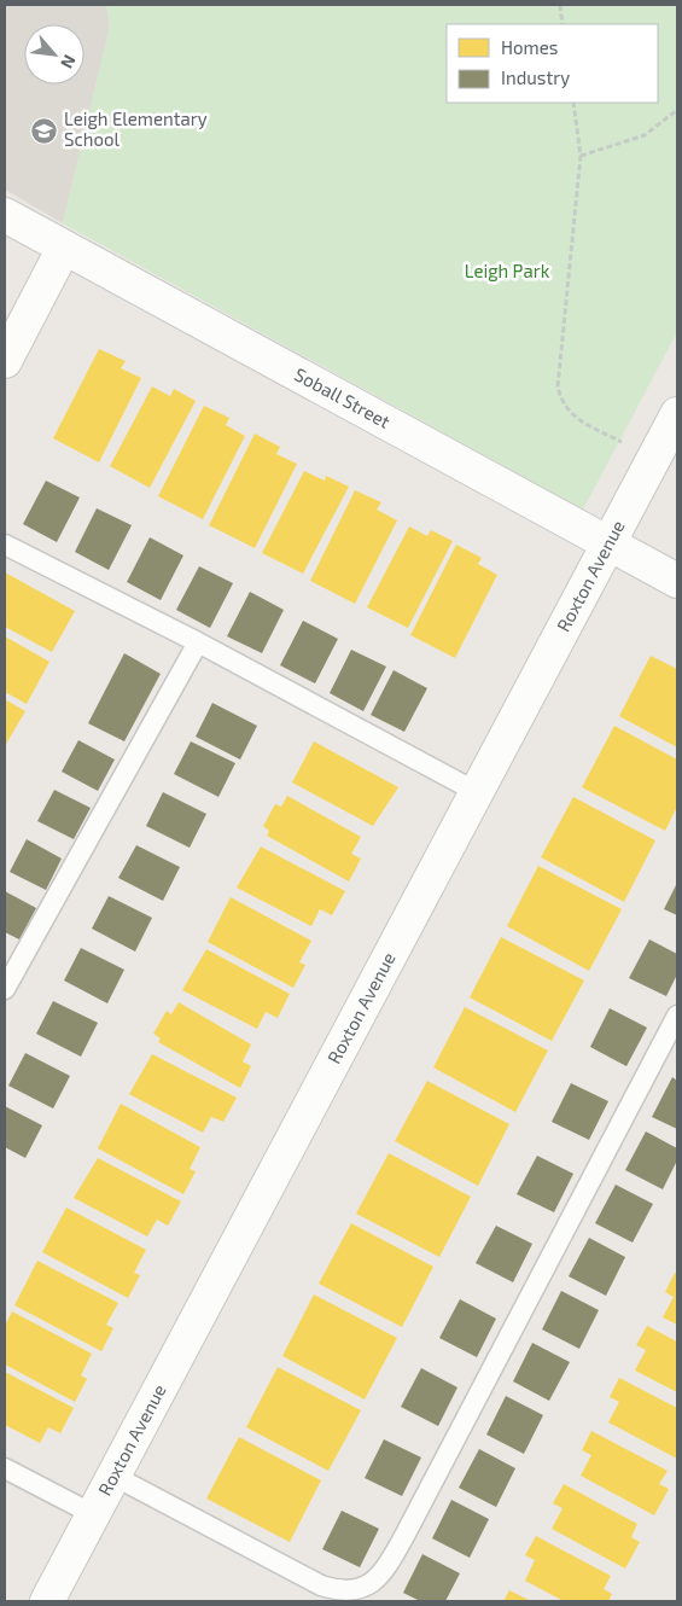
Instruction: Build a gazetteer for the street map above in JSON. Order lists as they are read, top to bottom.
{
  "streets": {
    "street": ["Soball Street", "Roxton Avenue"]
  },
  "crossings": [
    ["Soball Street", "Roxton Avenue"]
  ],
  "parks": ["Leigh Park"],
  "places": {
    "school or university": ["Leigh Elementary School"]
  },
  "legend": ["Homes", "Industry"],
  "north": "bottom right"
}
